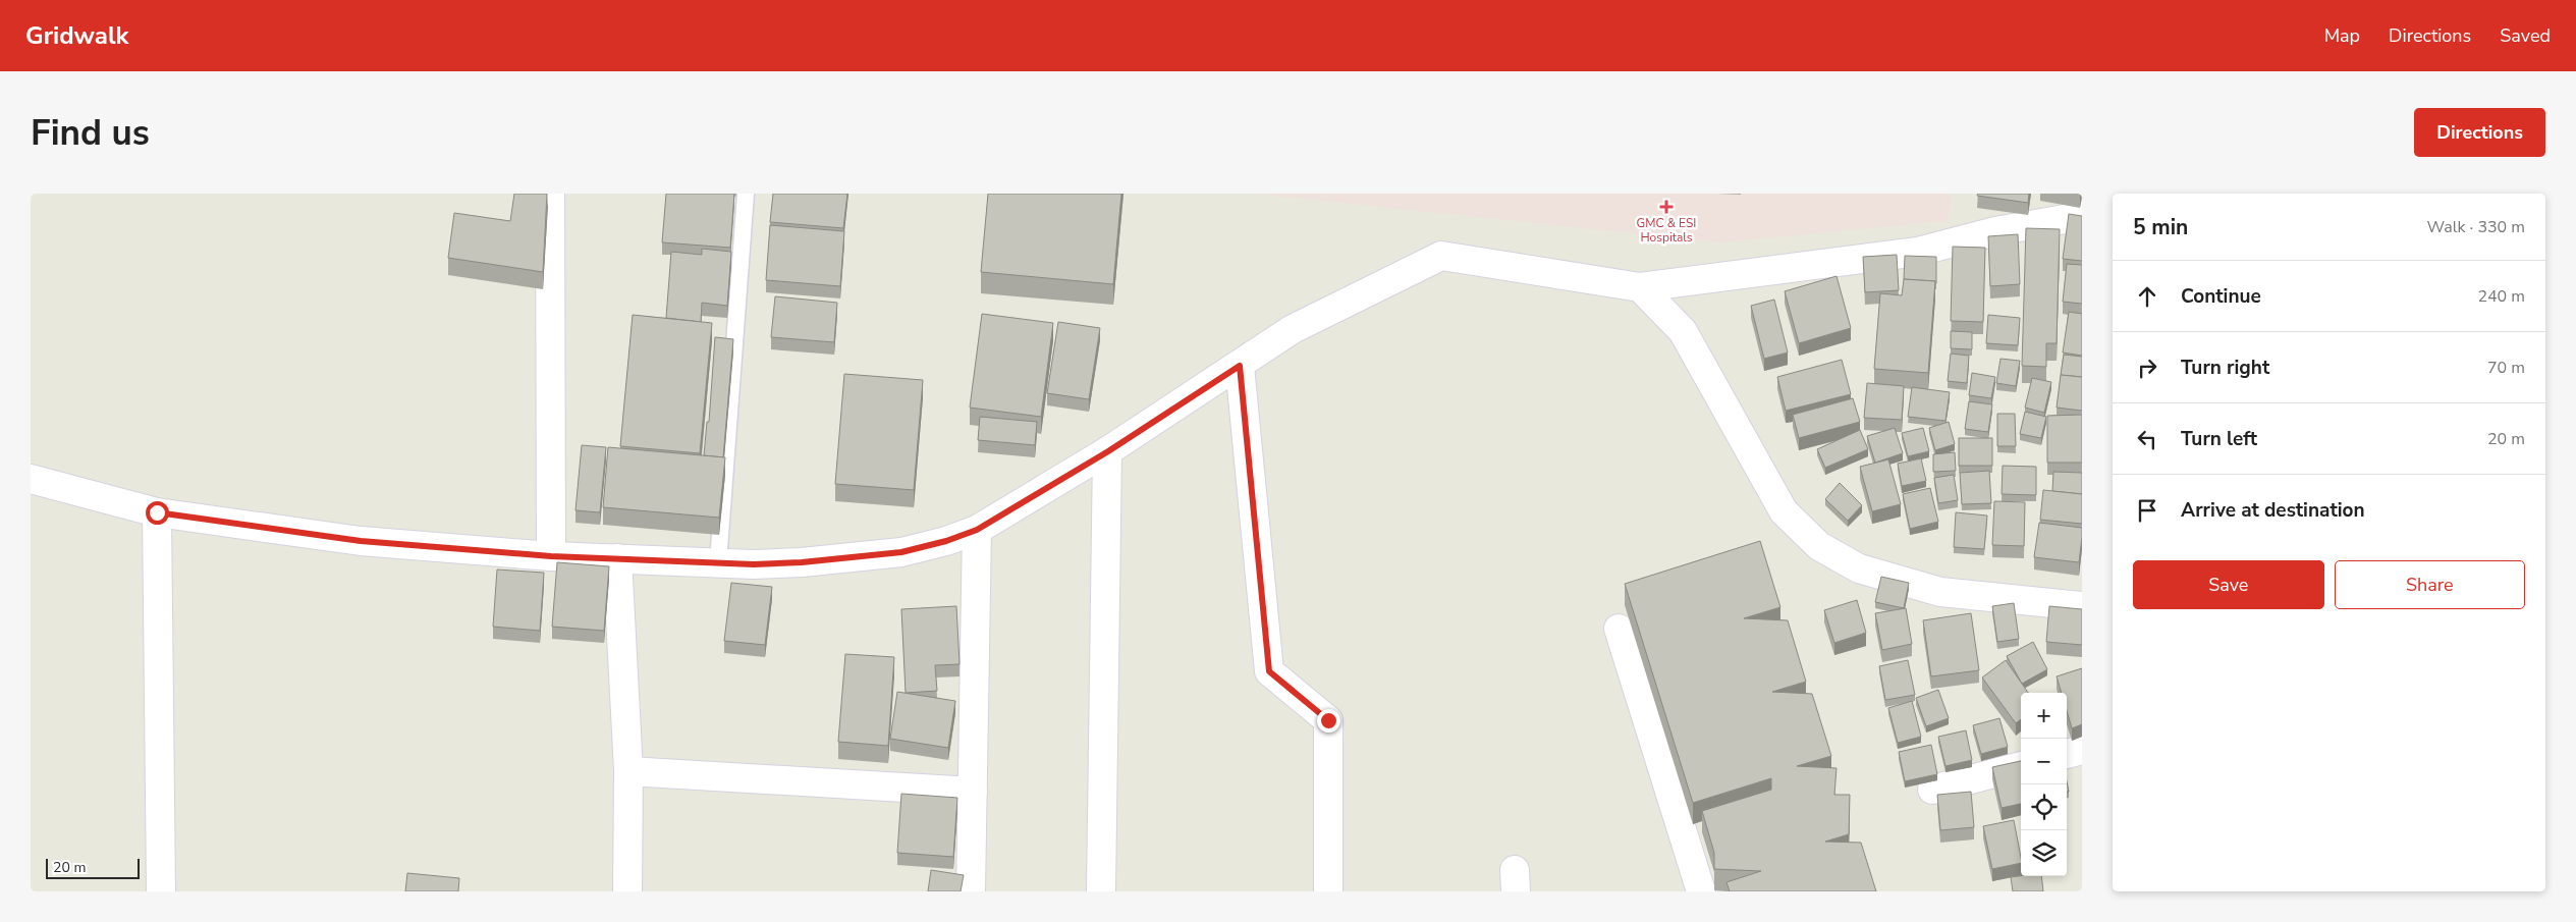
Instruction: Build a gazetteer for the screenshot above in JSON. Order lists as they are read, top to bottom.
{
  "places": {
    "health": ["GMC & ESI Hospitals"]
  },
  "scale_bar": "20 m",
  "page": {
    "header": "Gridwalk",
    "nav": ["Map", "Directions", "Saved"],
    "buttons": [
      "Directions",
      ["Save", "Share"]
    ],
    "title": "Find us",
    "heading": ["5 min", "Walk · 330 m"],
    "list": [
      ["Continue", "240 m"],
      ["Turn right", "70 m"],
      ["Turn left", "20 m"],
      "Arrive at destination"
    ],
    "map_buttons": ["+", "−"],
    "scale": "20 m"
  }
}
